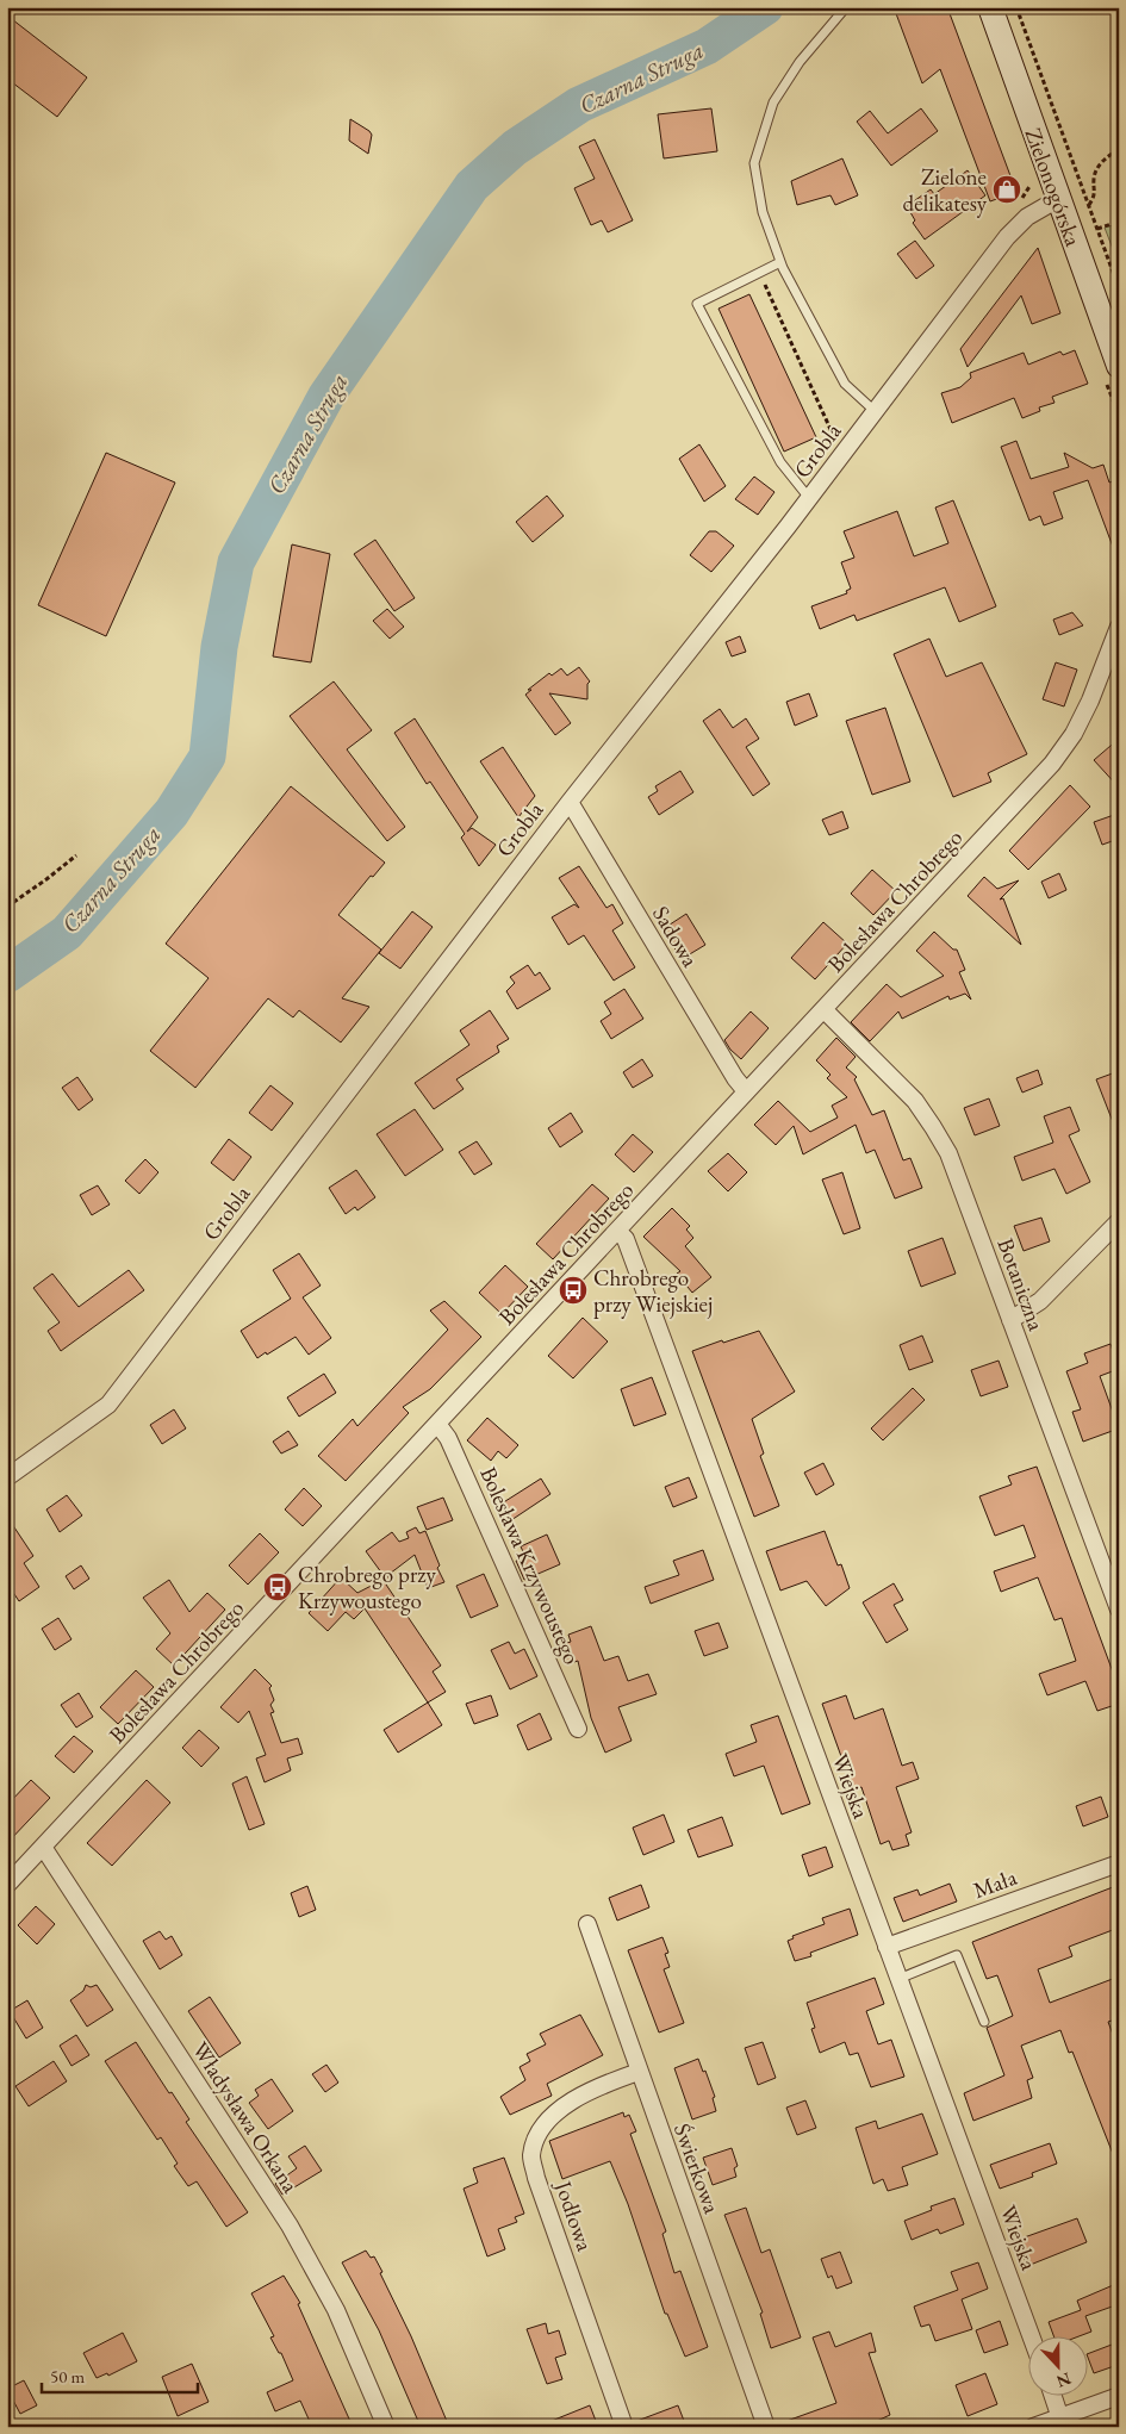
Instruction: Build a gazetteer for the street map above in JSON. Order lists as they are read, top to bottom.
{
  "streets": {
    "street": [
      "Zielonogórska",
      "Grobla",
      "Bolesława Chrobrego",
      "Sadowa",
      "Botaniczna",
      "Bolesława Krzywoustego",
      "Wiejska",
      "Mała",
      "Władysława Orkana",
      "Świerkowa",
      "Jodłowa"
    ]
  },
  "crossings": [
    ["Zielonogórska", "Grobla"],
    ["Grobla", "Sadowa"],
    ["Bolesława Chrobrego", "Sadowa"],
    ["Bolesława Chrobrego", "Botaniczna"],
    ["Bolesława Chrobrego", "Bolesława Krzywoustego"],
    ["Bolesława Chrobrego", "Wiejska"],
    ["Bolesława Chrobrego", "Władysława Orkana"],
    ["Wiejska", "Mała"],
    ["Świerkowa", "Jodłowa"]
  ],
  "water": ["Czarna Struga"],
  "places": {
    "shop": ["Zielone delikatesy"],
    "bus stop": ["Chrobrego przy Wiejskiej", "Chrobrego przy Krzywoustego"]
  },
  "scale_bar": "50 m",
  "north": "bottom"
}
